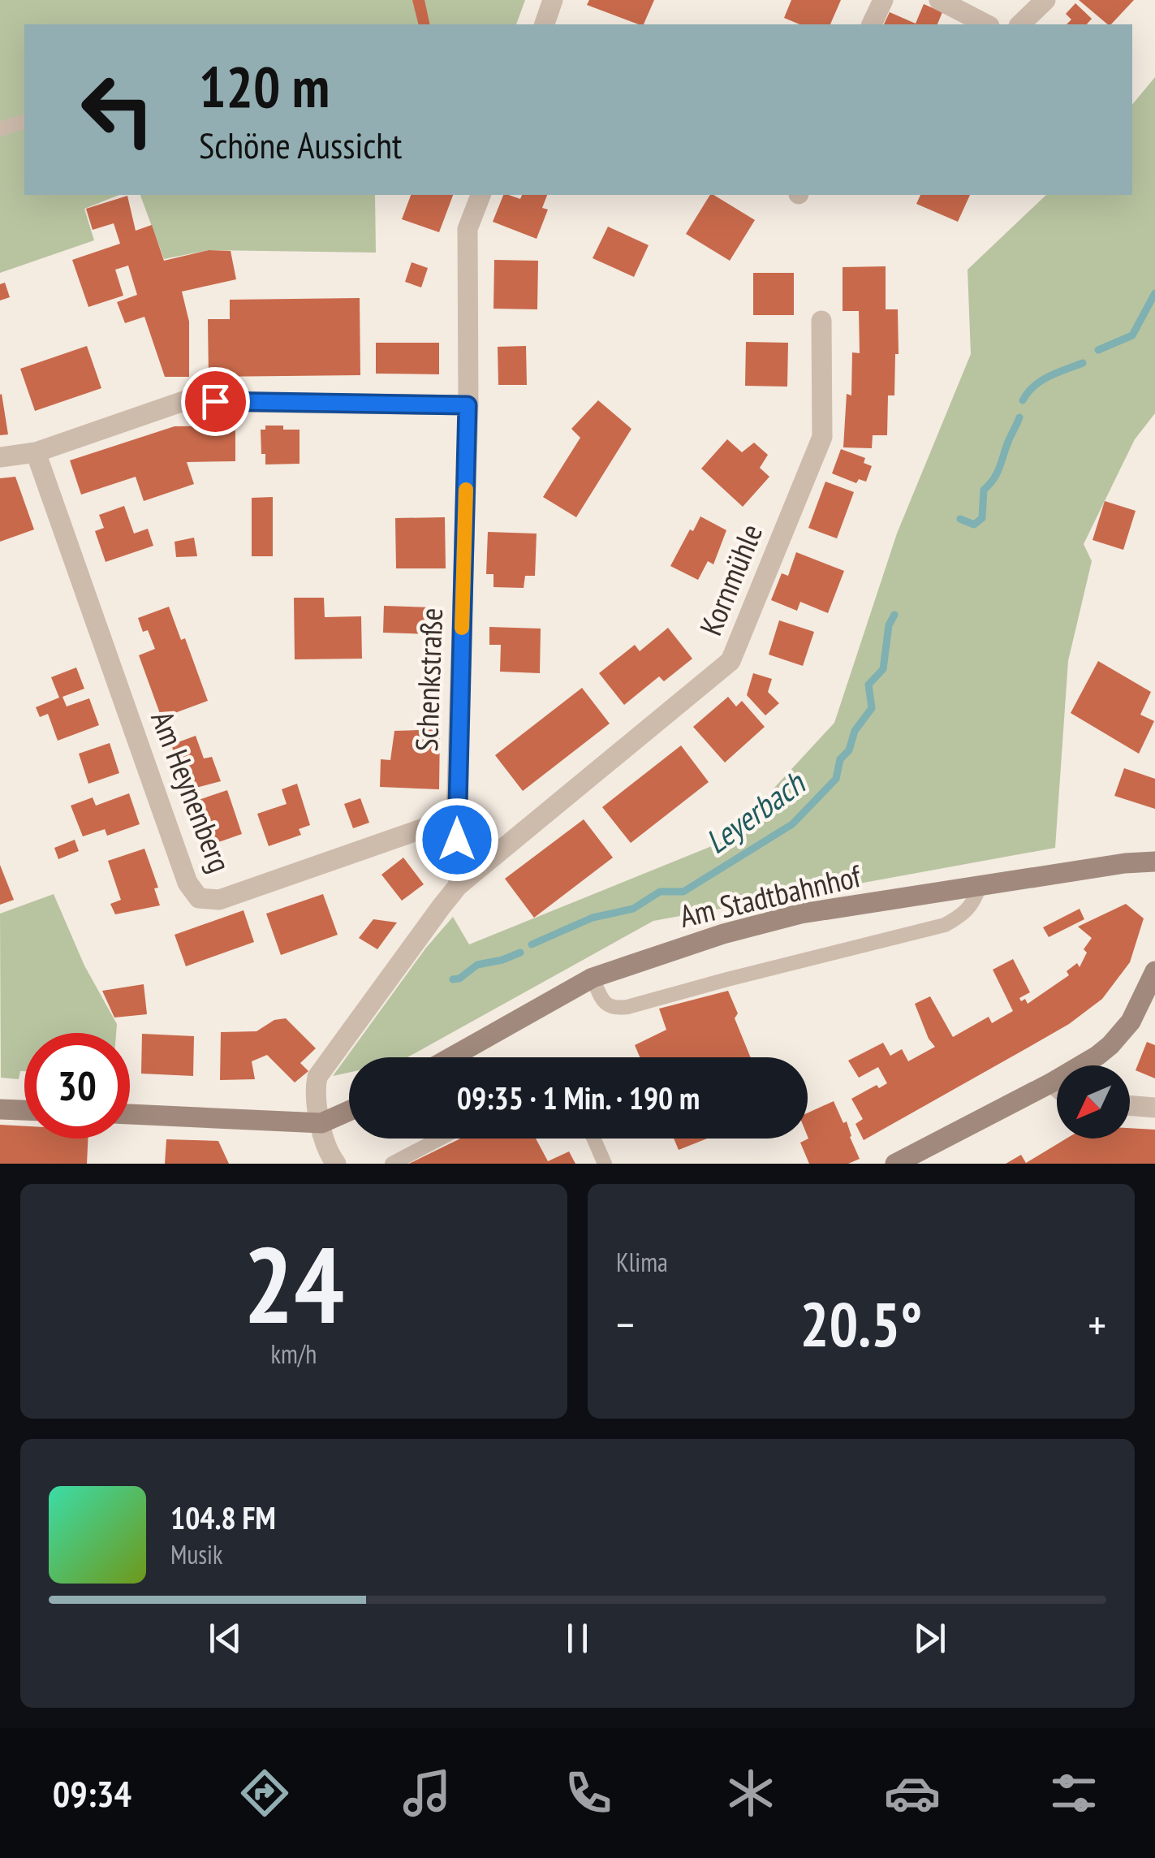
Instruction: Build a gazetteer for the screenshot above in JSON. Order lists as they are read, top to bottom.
{
  "streets": {
    "main road": ["Am Stadtbahnhof"],
    "street": ["Kornmühle", "Schenkstraße", "Am Heynenberg"]
  },
  "crossings": [
    ["Kornmühle", "Schenkstraße"],
    ["Schenkstraße", "Am Heynenberg"]
  ],
  "water": ["Leyerbach"],
  "north": "bottom left",
  "page": {
    "turn": ["120 m", "Schöne Aussicht"],
    "limit": "30",
    "trip": "09:35 · 1 Min. · 190 m",
    "tile": [
      ["24", "km/h"],
      "Klima"
    ],
    "heat": ["−", "20.5°", "+"],
    "song": ["104.8 FM", "Musik"],
    "tabs": "09:34"
  }
}
